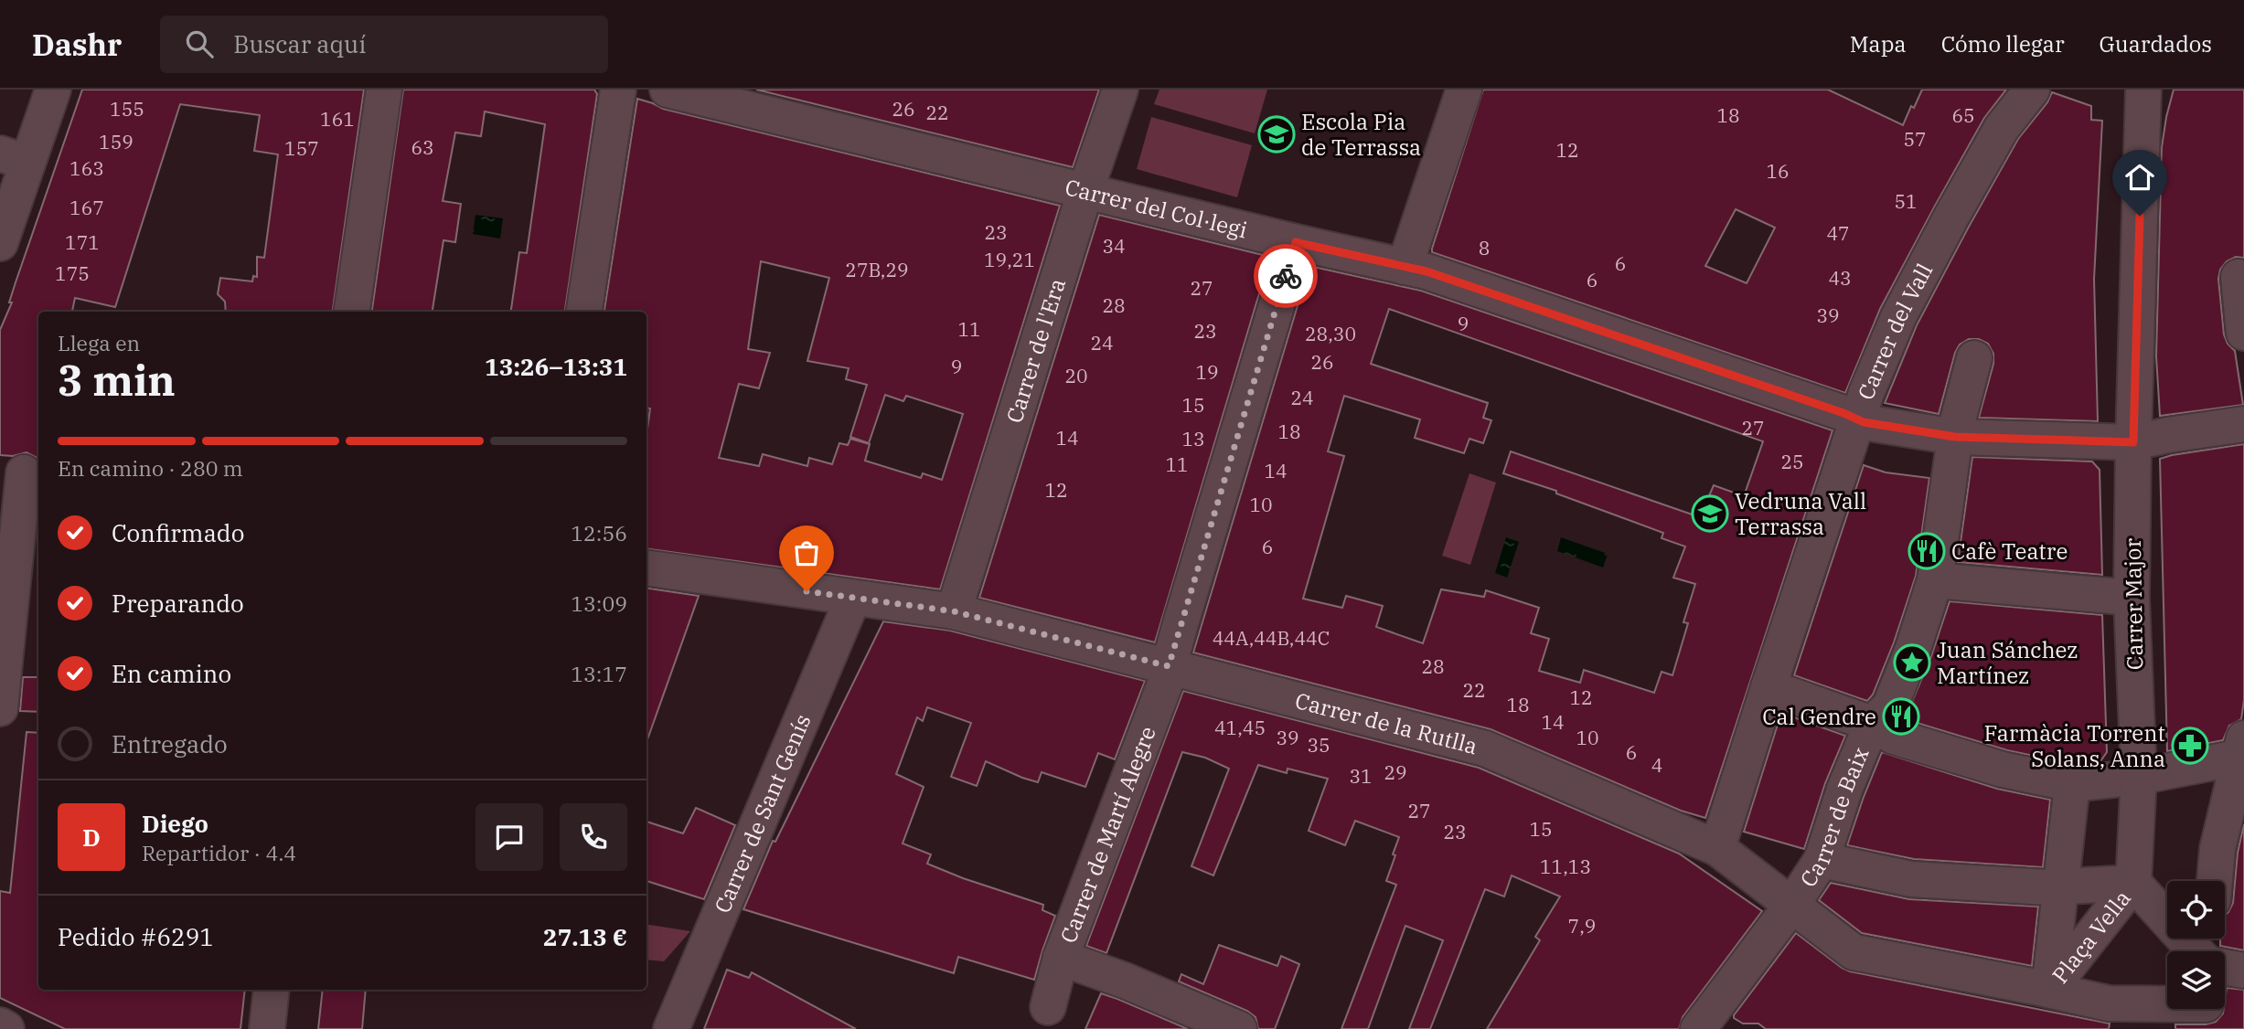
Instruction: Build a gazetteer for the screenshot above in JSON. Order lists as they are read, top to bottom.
{
  "streets": {
    "street": [
      "Carrer del Col·legi",
      "Carrer del Vall",
      "Carrer de l'Era",
      "Carrer Major",
      "Carrer de la Rutlla",
      "Carrer de Sant Genís",
      "Carrer de Baix",
      "Carrer de Martí Alegre",
      "Plaça Vella"
    ]
  },
  "crossings": [
    ["Carrer del Col·legi", "Carrer del Vall"],
    ["Carrer del Col·legi", "Carrer de l'Era"],
    ["Carrer del Col·legi", "Carrer Major"],
    ["Carrer del Col·legi", "Carrer de Baix"],
    ["Carrer del Col·legi", "Carrer de Martí Alegre"],
    ["Carrer del Vall", "Carrer de la Rutlla"],
    ["Carrer de l'Era", "Carrer de la Rutlla"],
    ["Carrer Major", "Plaça Vella"],
    ["Carrer de la Rutlla", "Carrer de Sant Genís"],
    ["Carrer de la Rutlla", "Carrer de Baix"],
    ["Carrer de la Rutlla", "Carrer de Martí Alegre"],
    ["Carrer de la Rutlla", "Plaça Vella"]
  ],
  "places": {
    "school or university": ["Escola Pia de Terrassa", "Vedruna Vall Terrassa"],
    "restaurant": ["Cafè Teatre", "Cal Gendre"],
    "place": ["Juan Sánchez Martínez"],
    "pharmacy": ["Farmàcia Torrent Solans, Anna"]
  },
  "house_numbers": [
    "155",
    "26",
    "22",
    "18",
    "65",
    "161",
    "57",
    "159",
    "63",
    "157",
    "12",
    "163",
    "16",
    "51",
    "167",
    "23",
    "47",
    "171",
    "34",
    "8",
    "19,21",
    "6",
    "27B,29",
    "175",
    "43",
    "6",
    "27",
    "28",
    "39",
    "9",
    "11",
    "23",
    "28,30",
    "24",
    "26",
    "9",
    "19",
    "20",
    "24",
    "15",
    "27",
    "18",
    "14",
    "13",
    "25",
    "11",
    "14",
    "12",
    "10",
    "6",
    "44A,44B,44C",
    "28",
    "22",
    "12",
    "18",
    "14",
    "41,45",
    "39",
    "10",
    "35",
    "6",
    "4",
    "29",
    "31",
    "27",
    "15",
    "23",
    "11,13",
    "7,9"
  ],
  "page": {
    "header": "Dashr",
    "search": "Buscar aquí",
    "nav": ["Mapa", "Cómo llegar", "Guardados"],
    "heading": ["3 min", "Llega en", "13:26–13:31"],
    "panel": [
      "Diego",
      "Repartidor · 4.4",
      "Pedido #6291",
      "27.13 €"
    ],
    "bar": "En camino · 280 m",
    "list": [
      ["Confirmado", "12:56"],
      ["Preparando", "13:09"],
      ["En camino", "13:17"],
      "Entregado"
    ],
    "round": "D"
  }
}
